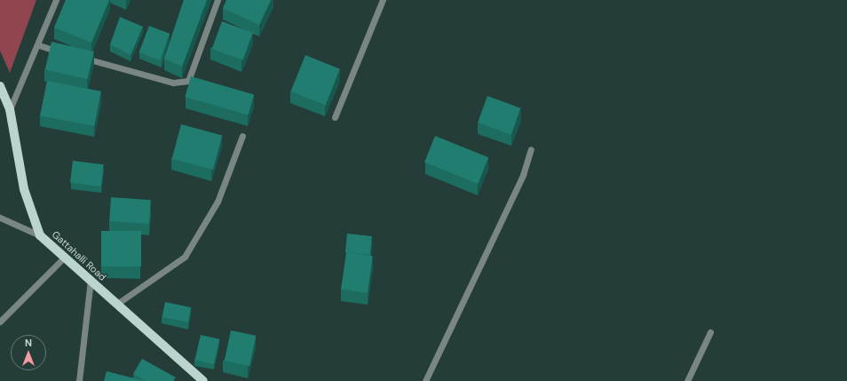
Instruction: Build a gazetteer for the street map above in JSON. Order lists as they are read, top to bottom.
{
  "streets": {
    "main road": ["Gattahalli Road"]
  },
  "north": "top"
}
